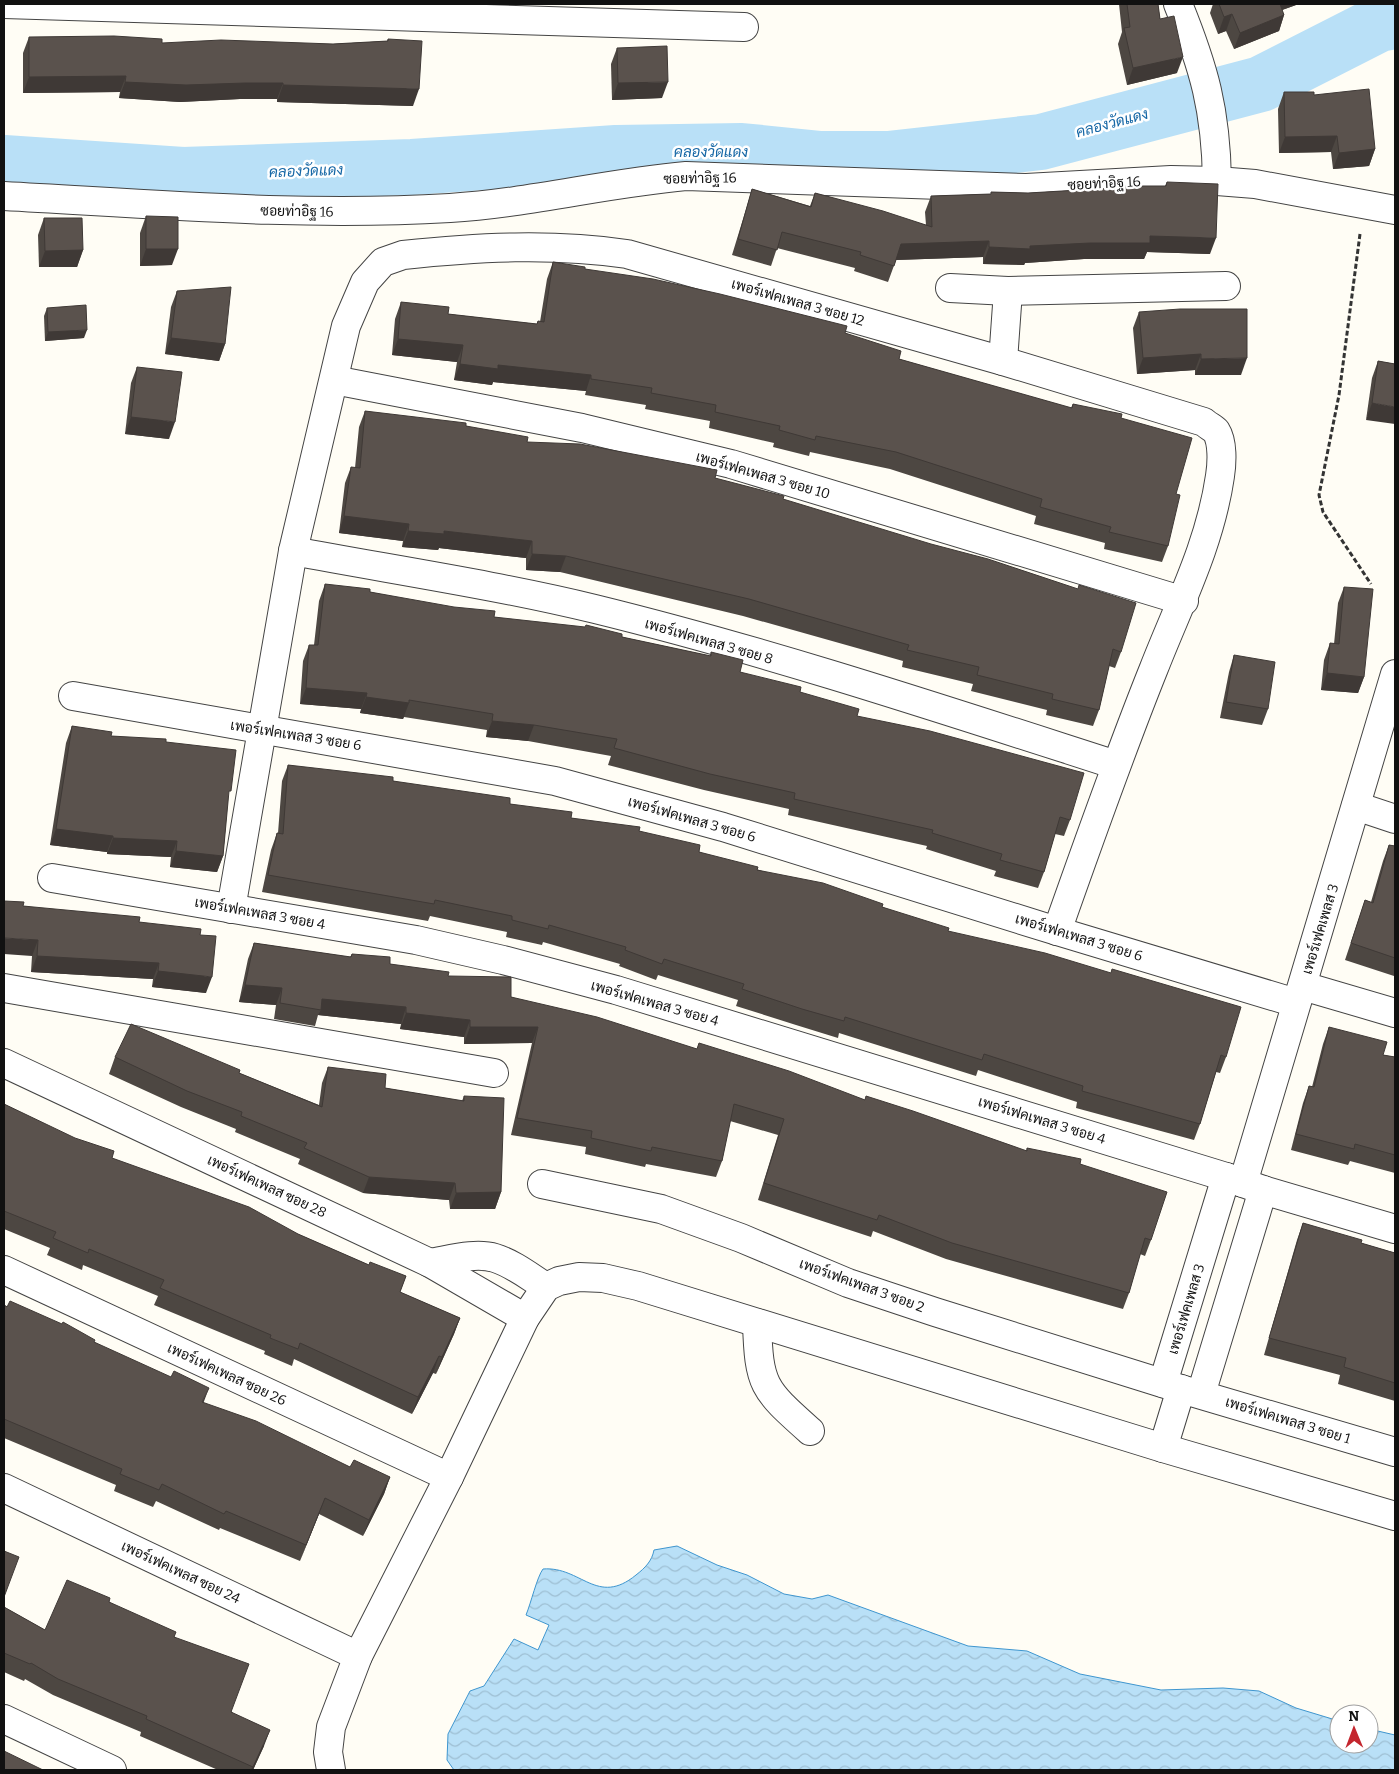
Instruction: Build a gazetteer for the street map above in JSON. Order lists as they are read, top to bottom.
{
  "streets": {
    "street": [
      "ซอยท่าอิฐ 16",
      "เพอร์เฟคเพลส 3 ซอย 12",
      "เพอร์เฟคเพลส 3 ซอย 10",
      "เพอร์เฟคเพลส 3 ซอย 8",
      "เพอร์เฟคเพลส 3 ซอย 6",
      "เพอร์เฟคเพลส 3 ซอย 4",
      "เพอร์เฟคเพลส 3",
      "เพอร์เฟคเพลส ซอย 28",
      "เพอร์เฟคเพลส 3 ซอย 2",
      "เพอร์เฟคเพลส ซอย 26",
      "เพอร์เฟคเพลส 3 ซอย 1",
      "เพอร์เฟคเพลส ซอย 24"
    ]
  },
  "crossings": [
    ["เพอร์เฟคเพลส 3 ซอย 12", "เพอร์เฟคเพลส 3 ซอย 10"],
    ["เพอร์เฟคเพลส 3 ซอย 6", "เพอร์เฟคเพลส 3"],
    ["เพอร์เฟคเพลส 3 ซอย 4", "เพอร์เฟคเพลส 3"],
    ["เพอร์เฟคเพลส 3", "เพอร์เฟคเพลส 3 ซอย 2"],
    ["เพอร์เฟคเพลส 3", "เพอร์เฟคเพลส 3 ซอย 1"],
    ["เพอร์เฟคเพลส 3 ซอย 2", "เพอร์เฟคเพลส 3 ซอย 1"]
  ],
  "water": ["คลองวัดแดง"],
  "north": "top"
}
